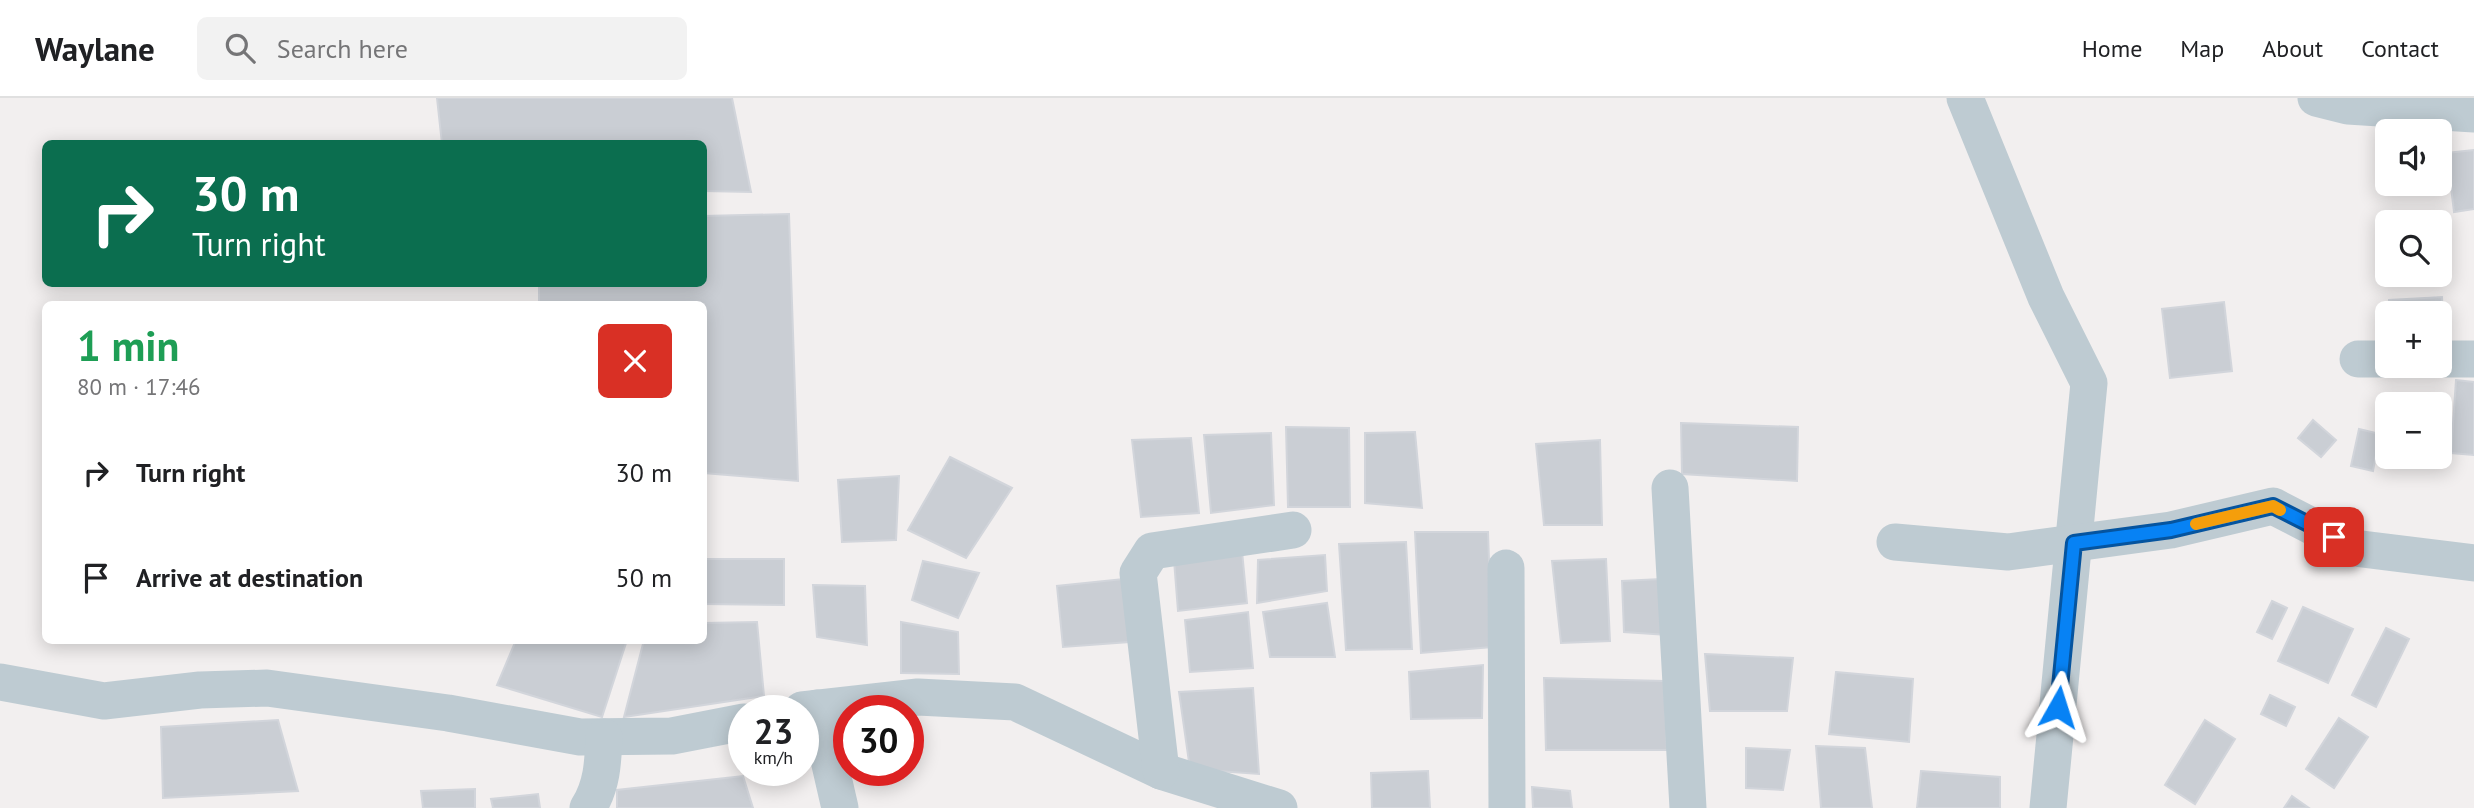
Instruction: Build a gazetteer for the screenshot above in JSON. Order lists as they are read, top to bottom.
{
  "page": {
    "header": "Waylane",
    "search": "Search here",
    "nav": [
      "Home",
      "Map",
      "About",
      "Contact"
    ],
    "map_buttons": ["+", "−"],
    "turn": ["30 m", "Turn right"],
    "heading": ["1 min", "80 m · 17:46"],
    "list": [
      {
        "name": "Turn right",
        "value": "30 m"
      },
      {
        "name": "Arrive at destination",
        "value": "50 m"
      }
    ],
    "speed": "23 km/h",
    "limit": "30"
  }
}
